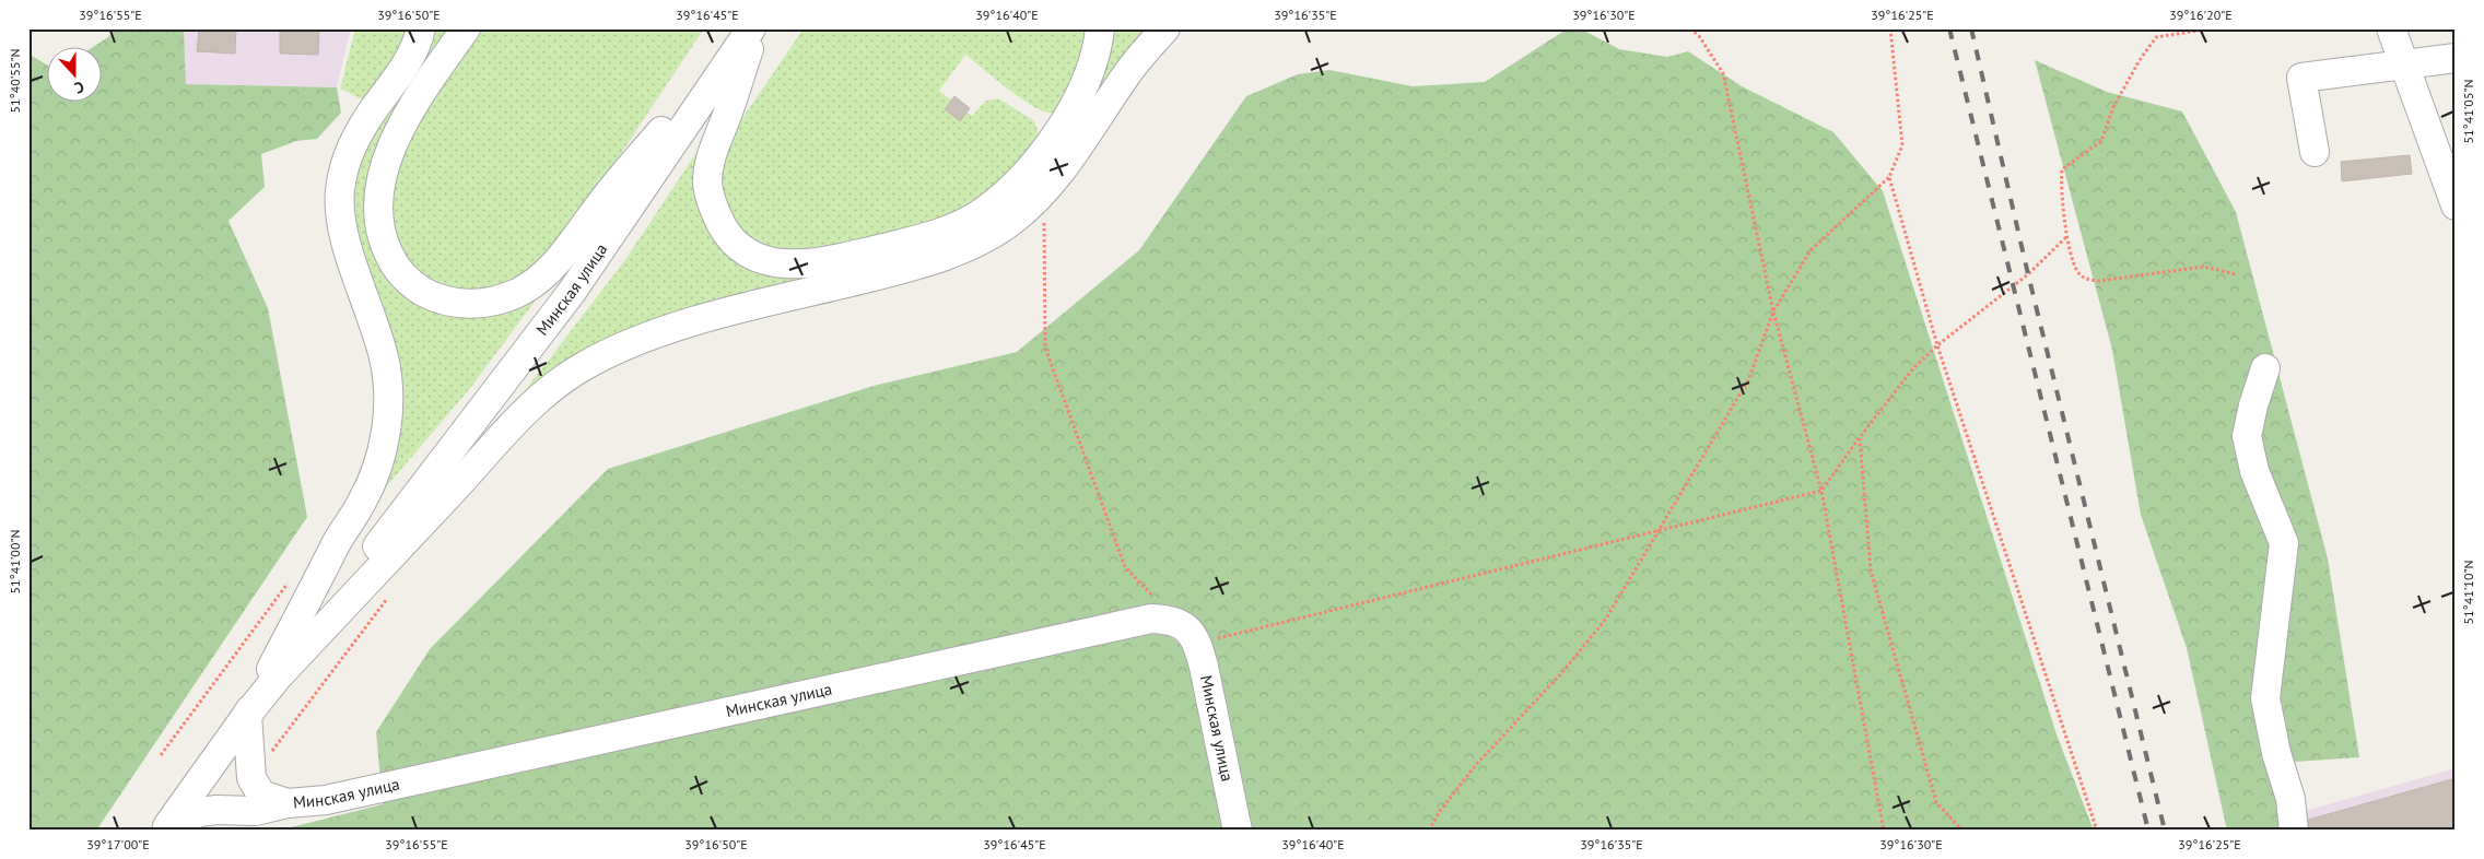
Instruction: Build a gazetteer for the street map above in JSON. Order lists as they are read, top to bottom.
{
  "streets": {
    "street": ["Минская улица"]
  },
  "north": "bottom",
  "coordinates": [
    "39°16'55\"E",
    "39°16'50\"E",
    "39°16'45\"E",
    "39°16'40\"E",
    "39°16'35\"E",
    "39°16'30\"E",
    "39°16'25\"E",
    "39°16'20\"E",
    "51°40'55\"N",
    "51°41'05\"N",
    "51°41'00\"N",
    "51°41'10\"N",
    "39°17'00\"E"
  ]
}
